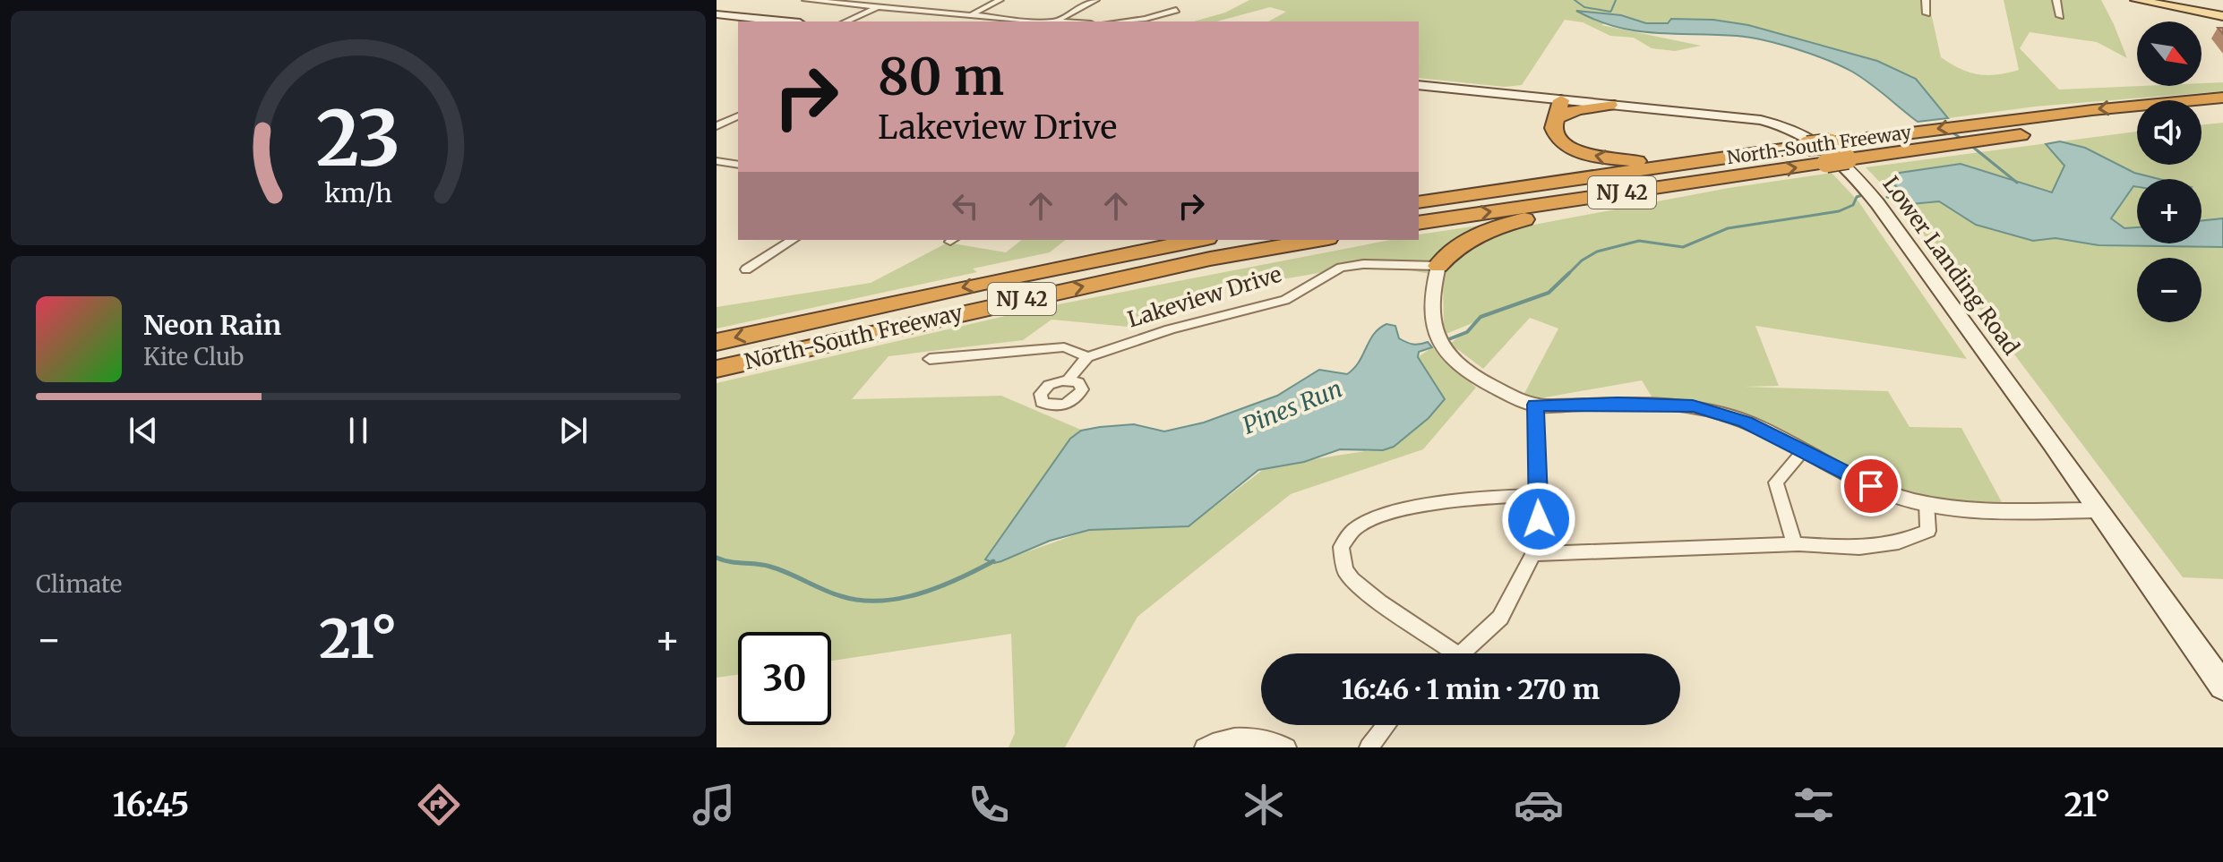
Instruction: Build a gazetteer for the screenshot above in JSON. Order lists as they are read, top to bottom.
{
  "streets": {
    "highway": ["North-South Freeway", "NJ 42"],
    "main road": ["Lower Landing Road"],
    "street": ["Lakeview Drive"]
  },
  "water": ["Pines Run"],
  "north": "bottom right",
  "page": {
    "map_buttons": ["+", "−"],
    "turn": ["80 m", "Lakeview Drive"],
    "song": ["Neon Rain", "Kite Club"],
    "tile": "Climate",
    "heat": ["−", "21°", "+"],
    "limit": "30",
    "trip": "16:46 · 1 min · 270 m",
    "tabs": ["16:45", "21°"],
    "gauge": ["23", "km/h"]
  }
}
